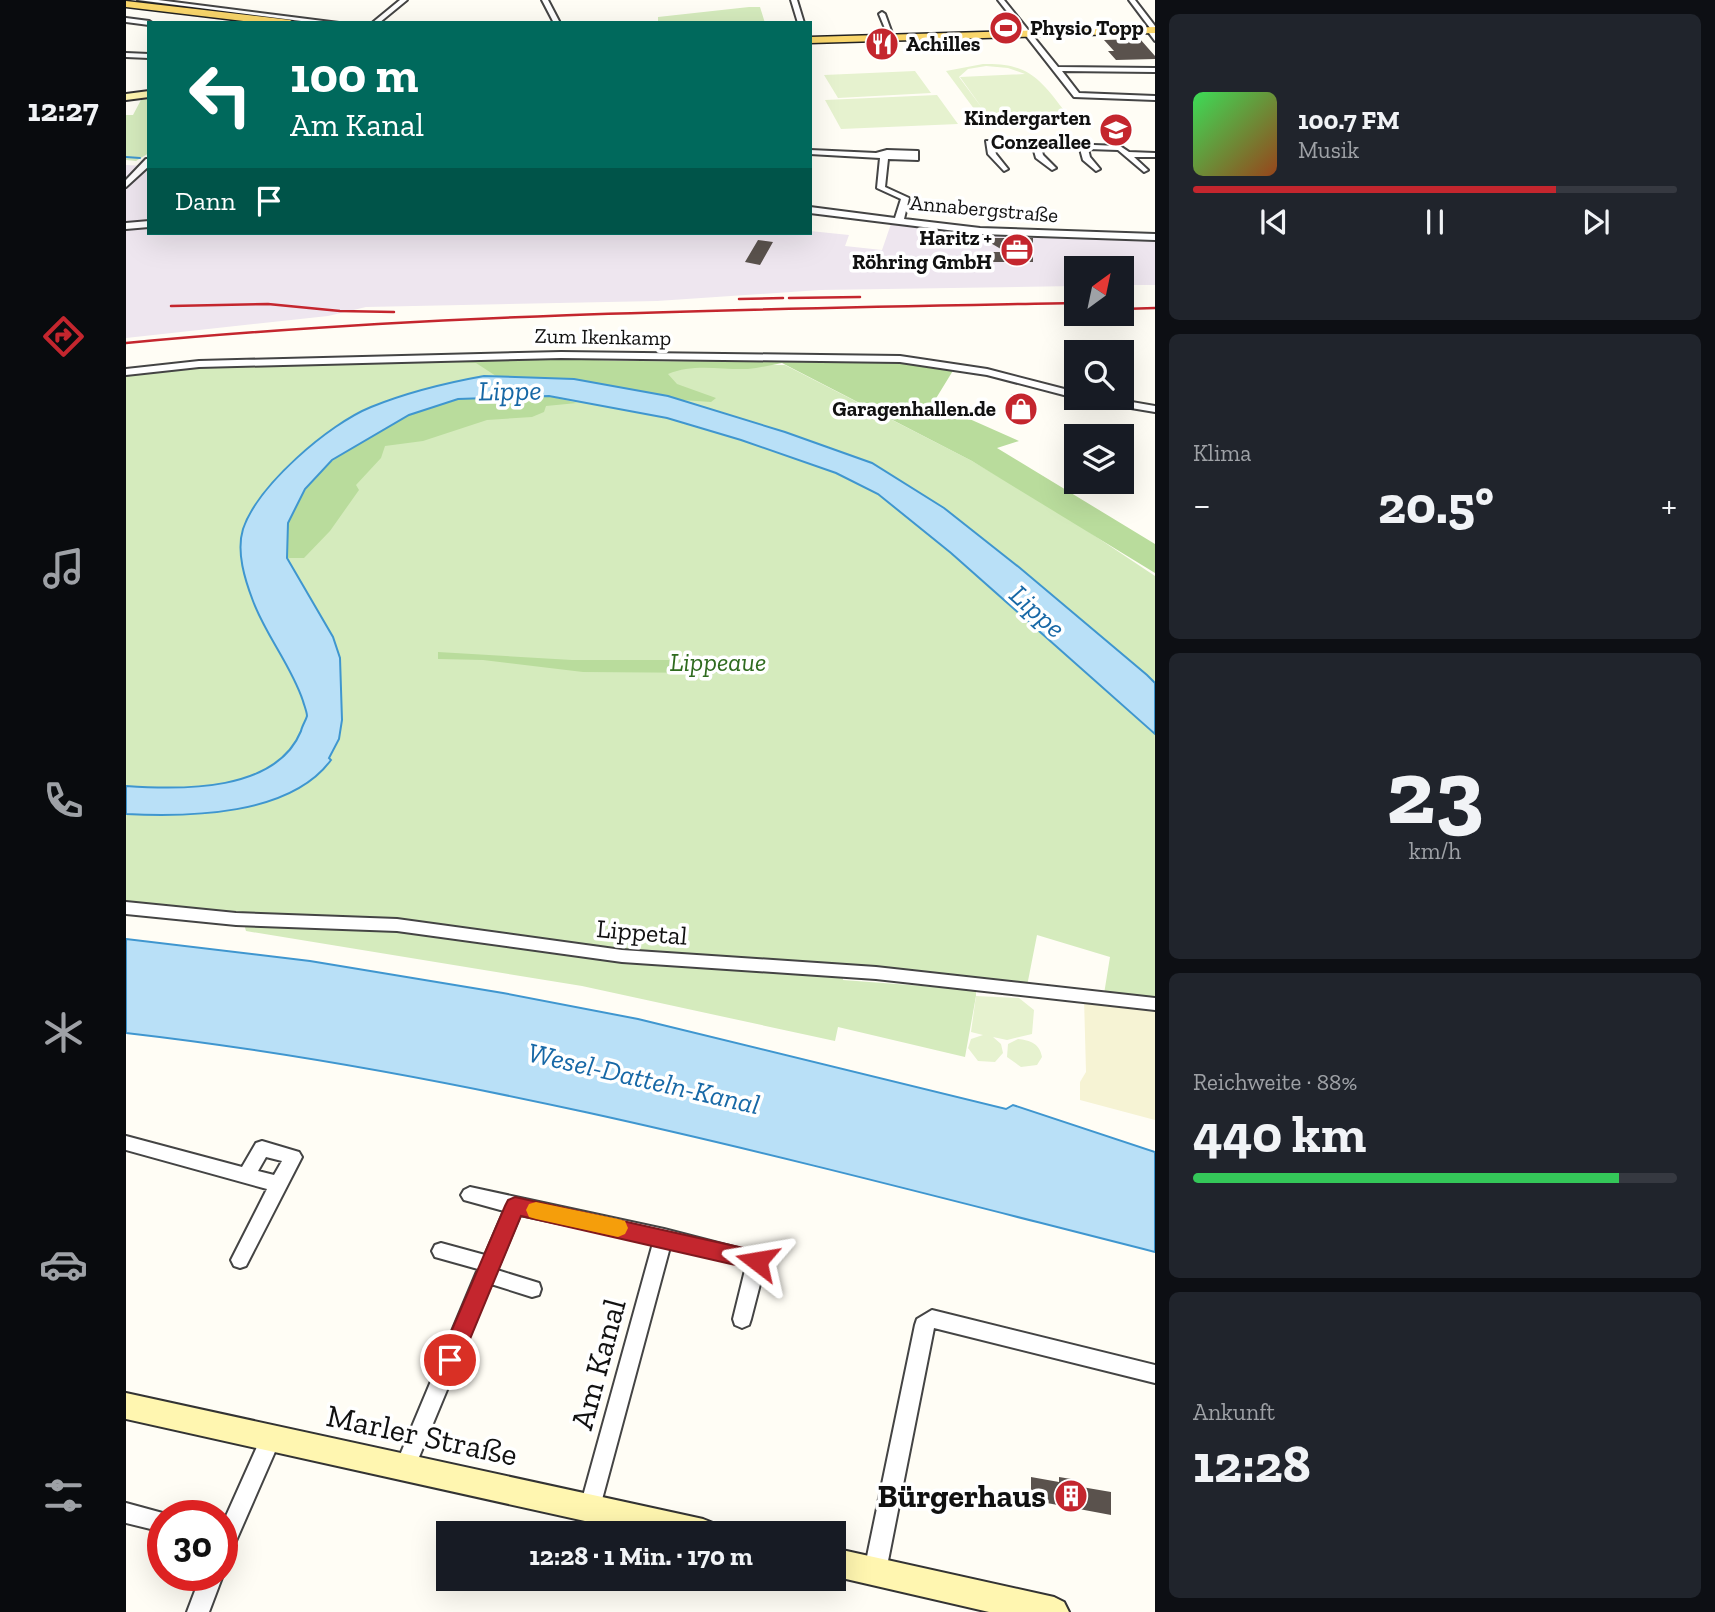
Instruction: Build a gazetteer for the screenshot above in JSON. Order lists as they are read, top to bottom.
{
  "streets": {
    "main road": ["Marler Straße"],
    "street": [
      "Annabergstraße",
      "Zum Ikenkamp",
      "Lippetal",
      "Am Kanal"
    ]
  },
  "crossings": [
    ["Am Kanal", "Marler Straße"]
  ],
  "water": ["Lippe", "Wesel-Datteln-Kanal"],
  "parks": ["Lippeaue"],
  "places": {
    "sports": ["Physio Topp"],
    "restaurant": ["Achilles"],
    "school or university": ["Kindergarten Conzeallee"],
    "office": ["Haritz + Röhring GmbH"],
    "shop": ["Garagenhallen.de"],
    "building": ["Bürgerhaus"]
  },
  "north": "top right",
  "page": {
    "tabs": "12:27",
    "turn": ["100 m", "Am Kanal"],
    "song": ["100.7 FM", "Musik"],
    "then": "Dann",
    "tile": [
      "Klima",
      ["23", "km/h"],
      ["Reichweite · 88%", "440 km"],
      ["Ankunft", "12:28"]
    ],
    "heat": ["−", "20.5°", "+"],
    "limit": "30",
    "trip": "12:28 · 1 Min. · 170 m"
  }
}
